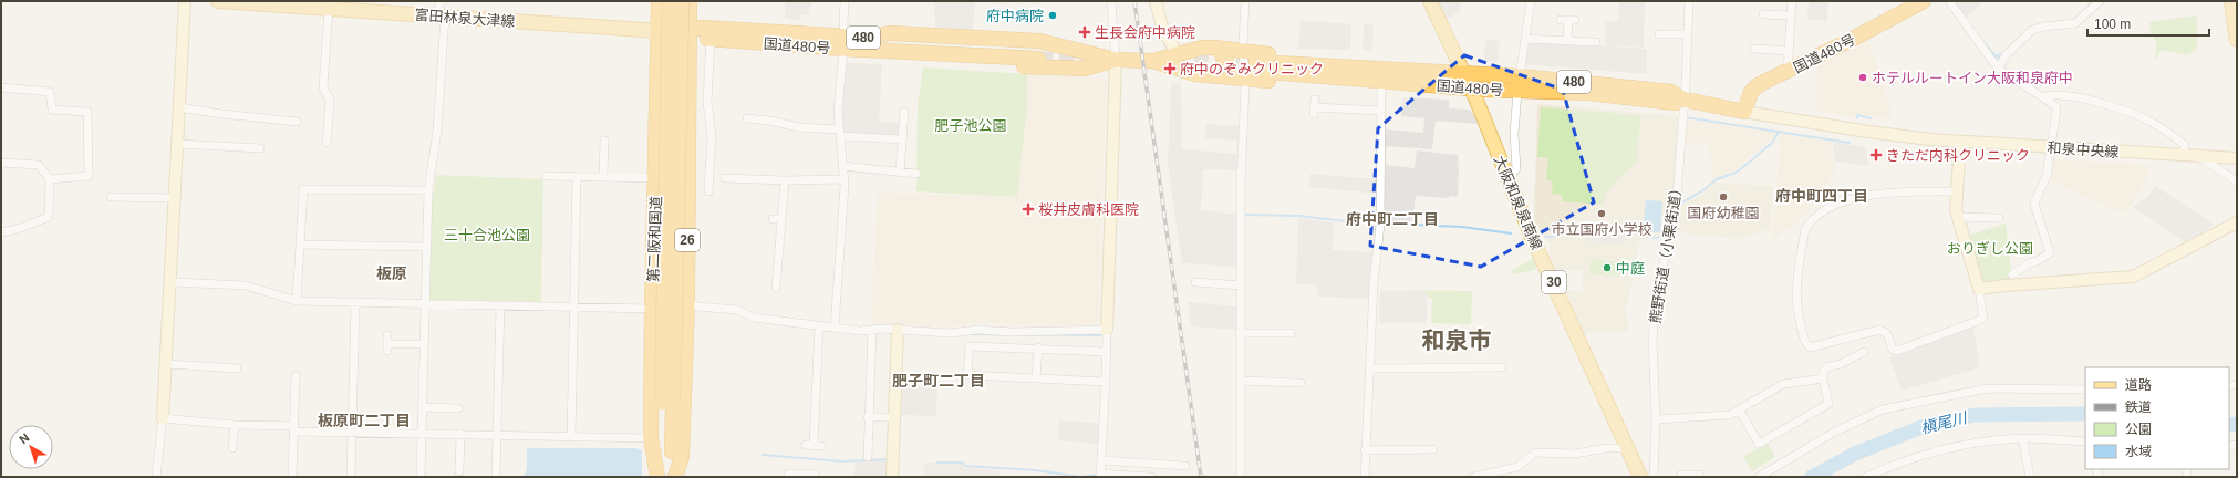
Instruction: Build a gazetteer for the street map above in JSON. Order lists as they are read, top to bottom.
{
  "streets": {
    "highway": [
      "480",
      "国道480号",
      "第二阪和国道",
      "26"
    ],
    "main road": ["富田林泉大津線", "大阪和泉泉南線", "30"],
    "street": ["和泉中央線", "熊野街道（小栗街道）"]
  },
  "crossings": [
    ["富田林泉大津線", "国道480号"],
    ["富田林泉大津線", "第二阪和国道"],
    ["480", "国道480号"],
    ["480", "大阪和泉泉南線"],
    ["国道480号", "和泉中央線"],
    ["国道480号", "大阪和泉泉南線"],
    ["国道480号", "第二阪和国道"],
    ["国道480号", "26"],
    ["国道480号", "熊野街道（小栗街道）"],
    ["第二阪和国道", "26"]
  ],
  "districts": [
    "府中町四丁目",
    "府中町二丁目",
    "板原",
    "和泉市",
    "肥子町二丁目",
    "板原町二丁目"
  ],
  "water": ["槇尾川"],
  "parks": ["肥子池公園", "三十合池公園", "おりぎし公園"],
  "places": {
    "other": [
      "府中病院",
      "ホテルルートイン大阪和泉府中",
      "国府幼稚園",
      "市立国府小学校",
      "中庭"
    ],
    "health": [
      "生長会府中病院",
      "府中のぞみクリニック",
      "きただ内科クリニック",
      "桜井皮膚科医院"
    ]
  },
  "legend": [
    "道路",
    "鉄道",
    "公園",
    "水域"
  ],
  "scale_bar": "100 m",
  "north": "top left"
}
